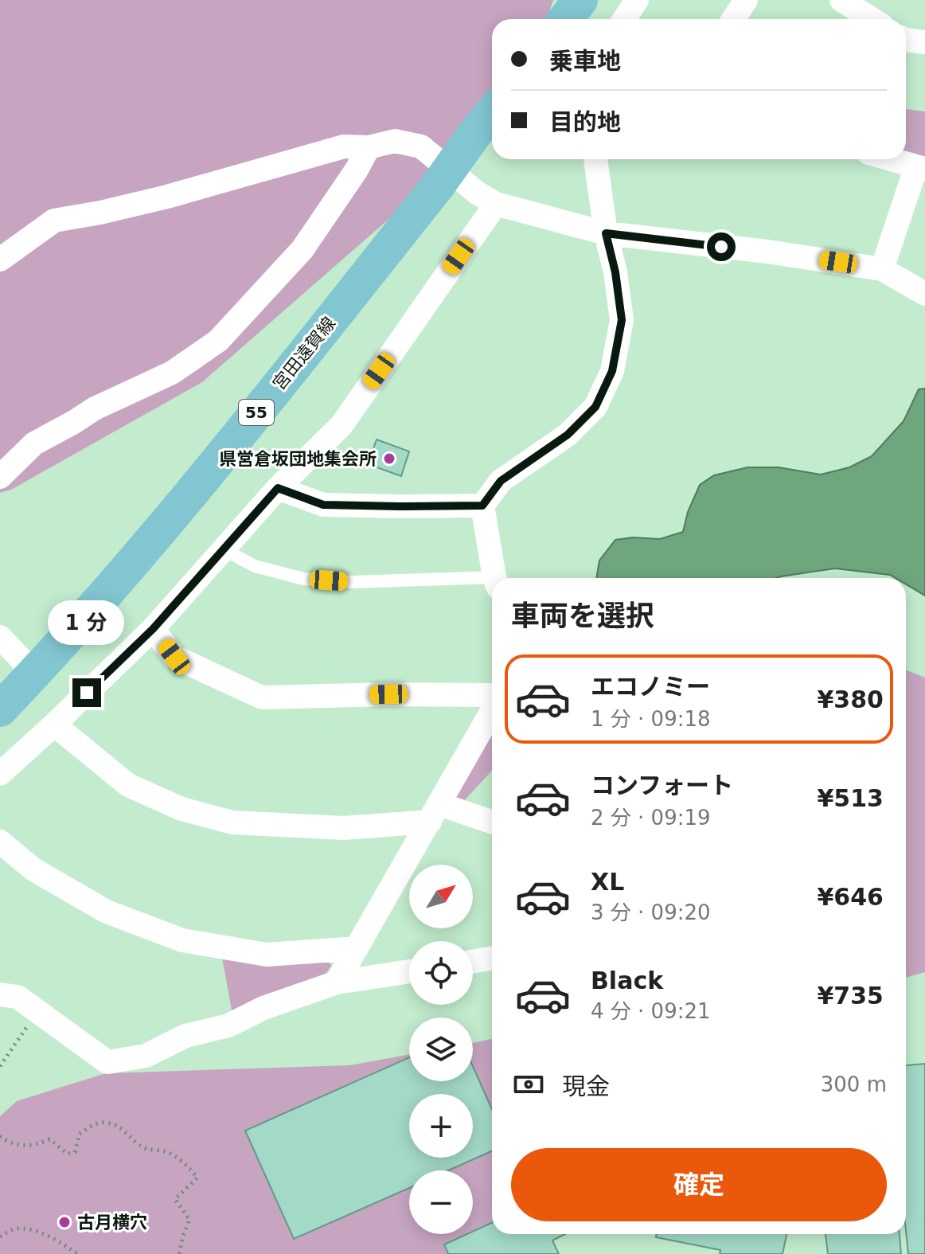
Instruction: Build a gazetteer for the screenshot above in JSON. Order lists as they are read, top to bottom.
{
  "streets": {
    "main road": ["宮田遠賀線", "55"]
  },
  "places": ["県営倉坂団地集会所", "古月横穴"],
  "north": "top right",
  "page": {
    "banner": ["乗車地", "目的地"],
    "heading": "車両を選択",
    "bubble": "1 分",
    "list": [
      {
        "name": "エコノミー",
        "note": "1 分 · 09:18",
        "value": "¥380"
      },
      {
        "name": "コンフォート",
        "note": "2 分 · 09:19",
        "value": "¥513"
      },
      {
        "name": "XL",
        "note": "3 分 · 09:20",
        "value": "¥646"
      },
      {
        "name": "Black",
        "note": "4 分 · 09:21",
        "value": "¥735"
      }
    ],
    "map_buttons": ["+", "−"],
    "pay": ["現金", "300 m"],
    "buttons": "確定"
  }
}
